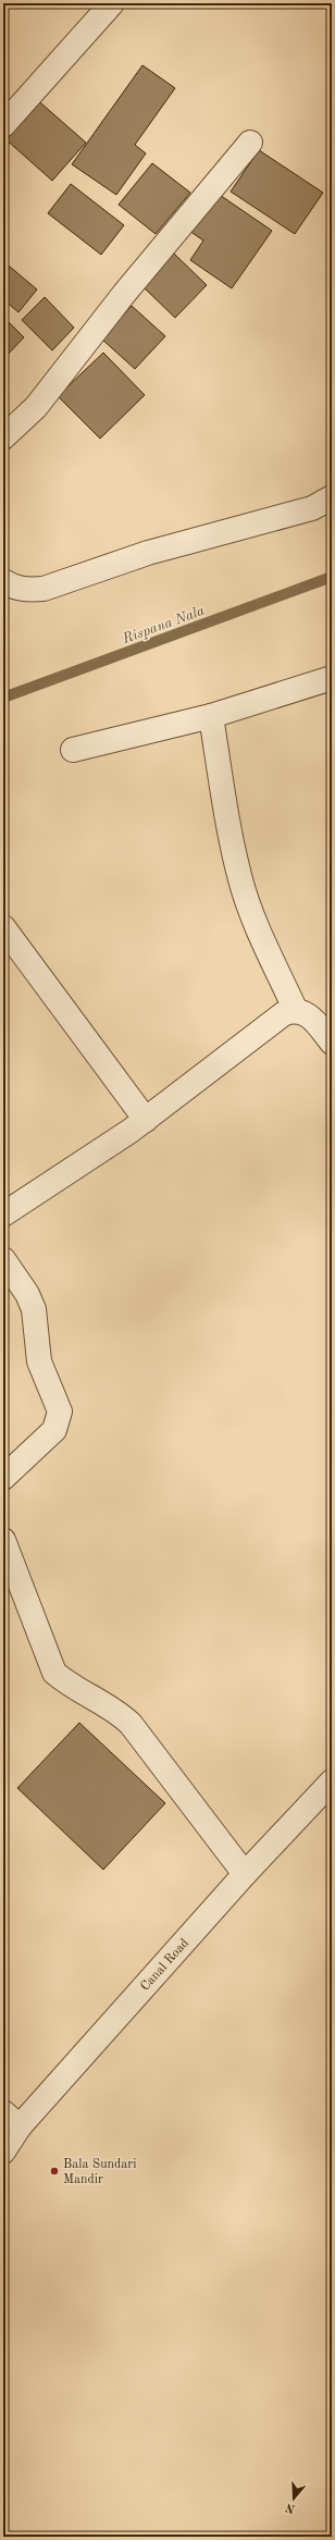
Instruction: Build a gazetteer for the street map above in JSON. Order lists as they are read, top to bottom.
{
  "streets": {
    "street": ["Canal Road"]
  },
  "water": ["Rispana Nala"],
  "places": ["Bala Sundari Mandir"],
  "north": "bottom"
}
